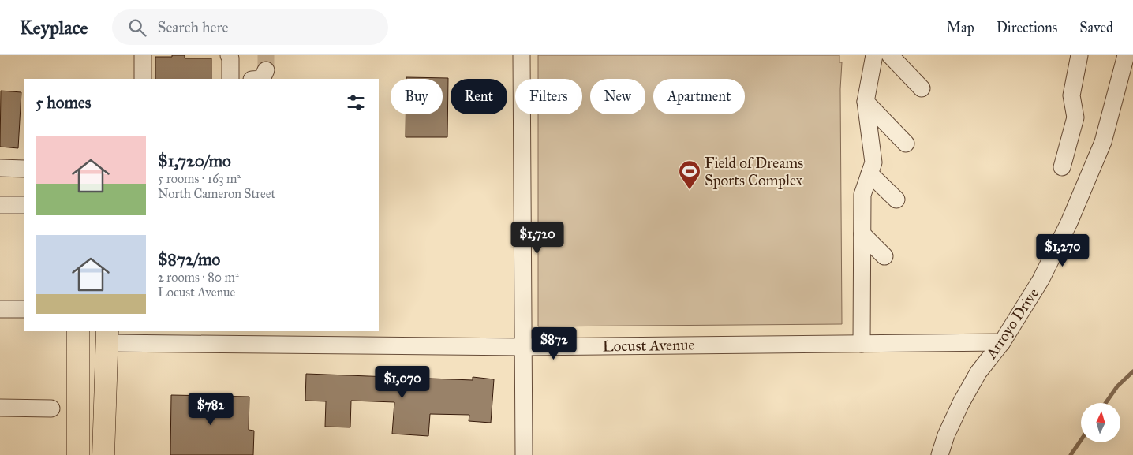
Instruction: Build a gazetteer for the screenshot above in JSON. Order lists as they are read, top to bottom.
{
  "streets": {
    "street": ["Arroyo Drive", "Locust Avenue"]
  },
  "crossings": [
    ["Arroyo Drive", "Locust Avenue"]
  ],
  "places": {
    "sports": ["Field of Dreams Sports Complex"]
  },
  "north": "top",
  "page": {
    "header": "Keyplace",
    "search": "Search here",
    "nav": ["Map", "Directions", "Saved"],
    "chip": [
      "Buy",
      "Rent",
      "Filters",
      "New",
      "Apartment"
    ],
    "heading": "5 homes",
    "list": [
      {
        "name": "$1,720/mo",
        "note": "5 rooms · 163 m² · North Cameron Street"
      },
      {
        "name": "$872/mo",
        "note": "2 rooms · 80 m² · Locust Avenue"
      }
    ],
    "price": [
      "$1,720",
      "$1,270",
      "$872",
      "$1,070",
      "$782"
    ]
  }
}
